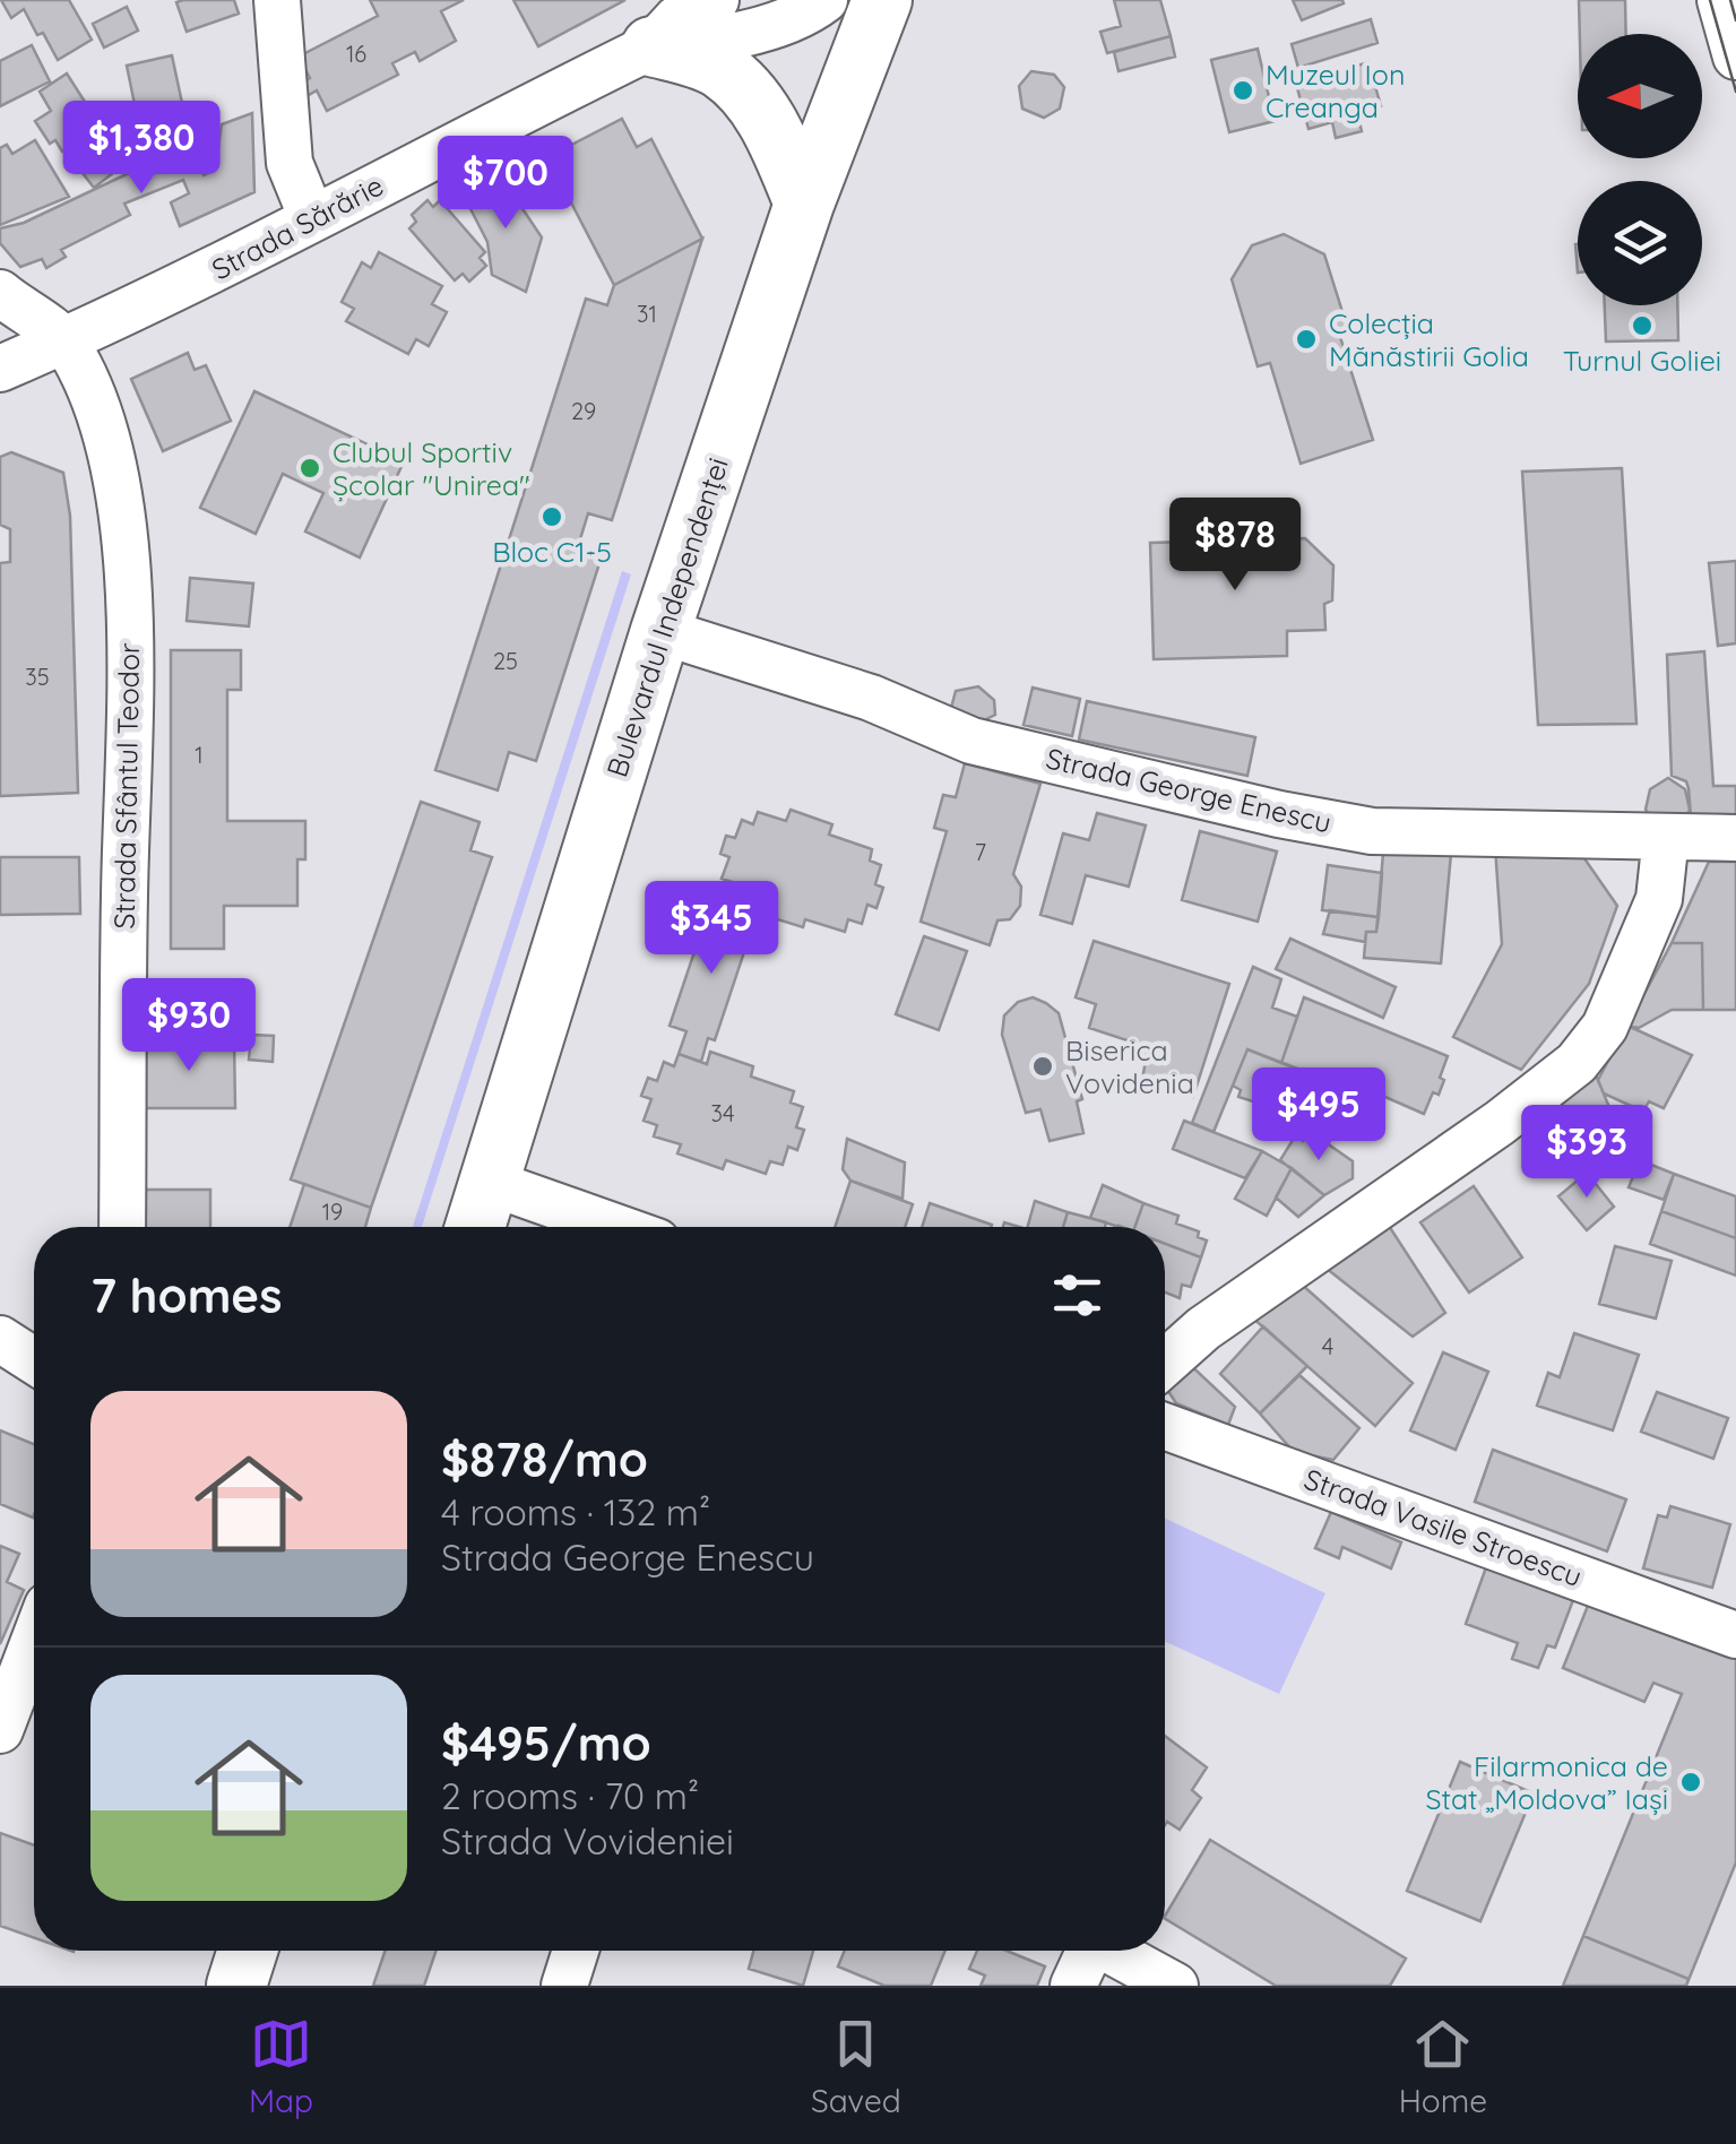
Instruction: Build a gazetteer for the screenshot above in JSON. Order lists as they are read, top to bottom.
{
  "streets": {
    "main road": ["Bulevardul Independenței"],
    "street": [
      "Strada Sărărie",
      "Strada Sfântul Teodor",
      "Strada George Enescu",
      "Strada Vasile Stroescu"
    ]
  },
  "crossings": [
    ["Strada Sărărie", "Strada Sfântul Teodor"],
    ["Bulevardul Independenței", "Strada George Enescu"]
  ],
  "places": [
    "Muzeul Ion Creanga",
    "Turnul Goliei",
    "Colecția Mănăstirii Golia",
    "Clubul Sportiv Școlar \"Unirea\"",
    "Bloc C1-5",
    "Biserica Vovidenia",
    "Filarmonica de Stat „Moldova” Iași"
  ],
  "house_numbers": [
    "16",
    "31",
    "29",
    "25",
    "35",
    "1",
    "7",
    "34",
    "19",
    "4"
  ],
  "north": "left",
  "page": {
    "price": [
      "$1,380",
      "$700",
      "$878",
      "$345",
      "$930",
      "$495",
      "$393"
    ],
    "heading": "7 homes",
    "list": [
      {
        "name": "$878/mo",
        "note": "4 rooms · 132 m² · Strada George Enescu"
      },
      {
        "name": "$495/mo",
        "note": "2 rooms · 70 m² · Strada Vovideniei"
      }
    ],
    "tabs": ["Map", "Saved", "Home"]
  }
}
